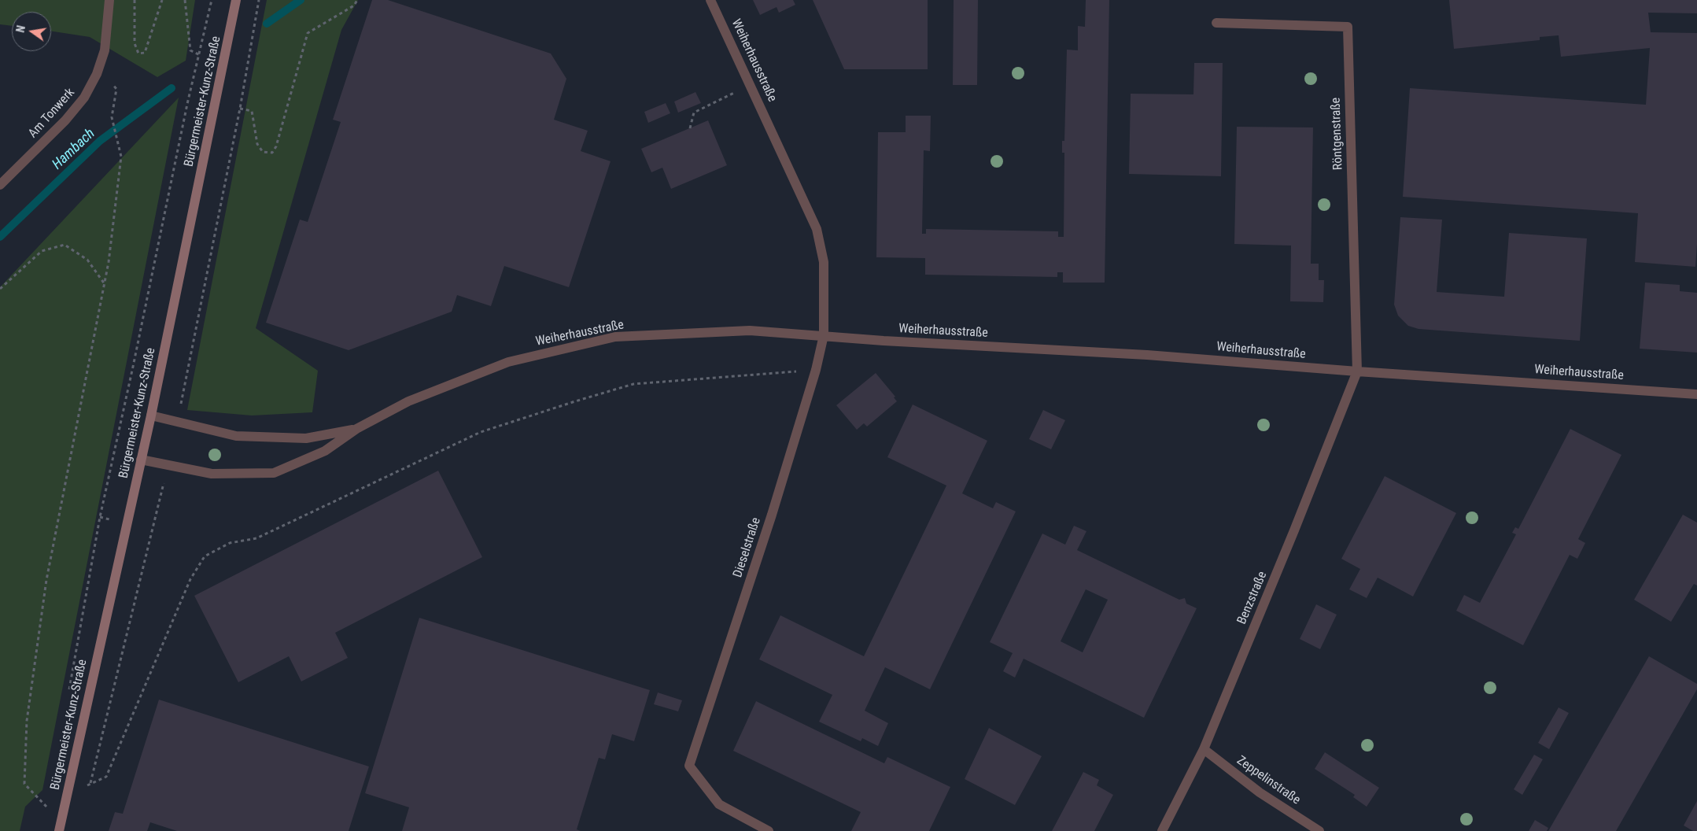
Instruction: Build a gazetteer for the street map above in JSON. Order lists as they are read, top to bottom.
{
  "streets": {
    "street": [
      "Weiherhausstraße",
      "Bürgermeister-Kunz-Straße",
      "Am Tonwerk",
      "Röntgenstraße",
      "Dieselstraße",
      "Benzstraße",
      "Zeppelinstraße"
    ]
  },
  "crossings": [
    ["Weiherhausstraße", "Bürgermeister-Kunz-Straße"],
    ["Weiherhausstraße", "Röntgenstraße"],
    ["Weiherhausstraße", "Dieselstraße"],
    ["Weiherhausstraße", "Benzstraße"],
    ["Röntgenstraße", "Benzstraße"],
    ["Benzstraße", "Zeppelinstraße"]
  ],
  "water": ["Hambach"],
  "north": "left"
}
